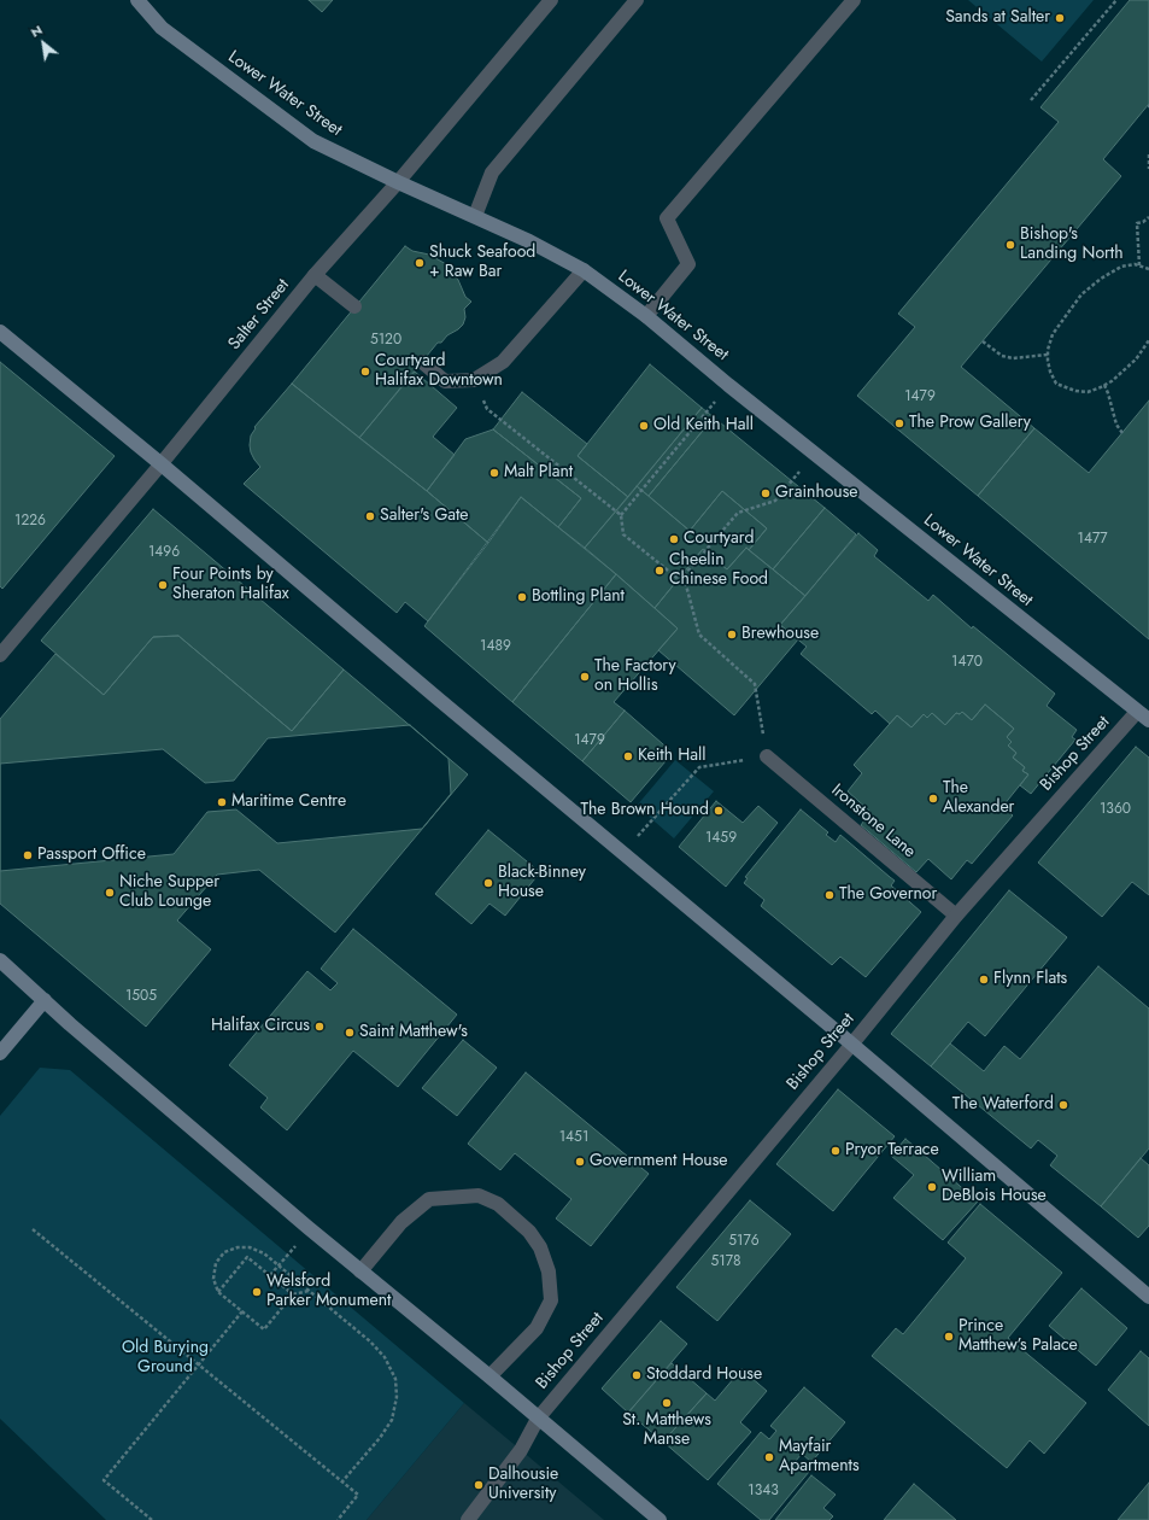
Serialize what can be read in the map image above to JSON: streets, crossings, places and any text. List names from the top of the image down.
{
  "streets": {
    "street": [
      "Lower Water Street",
      "Salter Street",
      "Bishop Street",
      "Ironstone Lane"
    ]
  },
  "crossings": [
    ["Lower Water Street", "Salter Street"],
    ["Lower Water Street", "Bishop Street"],
    ["Bishop Street", "Ironstone Lane"]
  ],
  "parks": ["Old Burying Ground"],
  "places": [
    "Sands at Salter",
    "Bishop's Landing North",
    "Shuck Seafood + Raw Bar",
    "Courtyard Halifax Downtown",
    "The Prow Gallery",
    "Old Keith Hall",
    "Malt Plant",
    "Grainhouse",
    "Salter's Gate",
    "Courtyard",
    "Cheelin Chinese Food",
    "Four Points by Sheraton Halifax",
    "Bottling Plant",
    "Brewhouse",
    "The Factory on Hollis",
    "Keith Hall",
    "The Alexander",
    "Maritime Centre",
    "The Brown Hound",
    "Passport Office",
    "Black-Binney House",
    "Niche Supper Club Lounge",
    "The Governor",
    "Flynn Flats",
    "Halifax Circus",
    "Saint Matthew's",
    "The Waterford",
    "Pryor Terrace",
    "Government House",
    "William DeBlois House",
    "Welsford Parker Monument",
    "Prince Matthew’s Palace",
    "Stoddard House",
    "St. Matthews Manse",
    "Mayfair Apartments",
    "Dalhousie University"
  ],
  "house_numbers": [
    "5120",
    "1479",
    "1226",
    "1477",
    "1496",
    "1489",
    "1470",
    "1479",
    "1360",
    "1459",
    "1505",
    "1451",
    "5176",
    "5178",
    "1343"
  ],
  "north": "top left"
}
